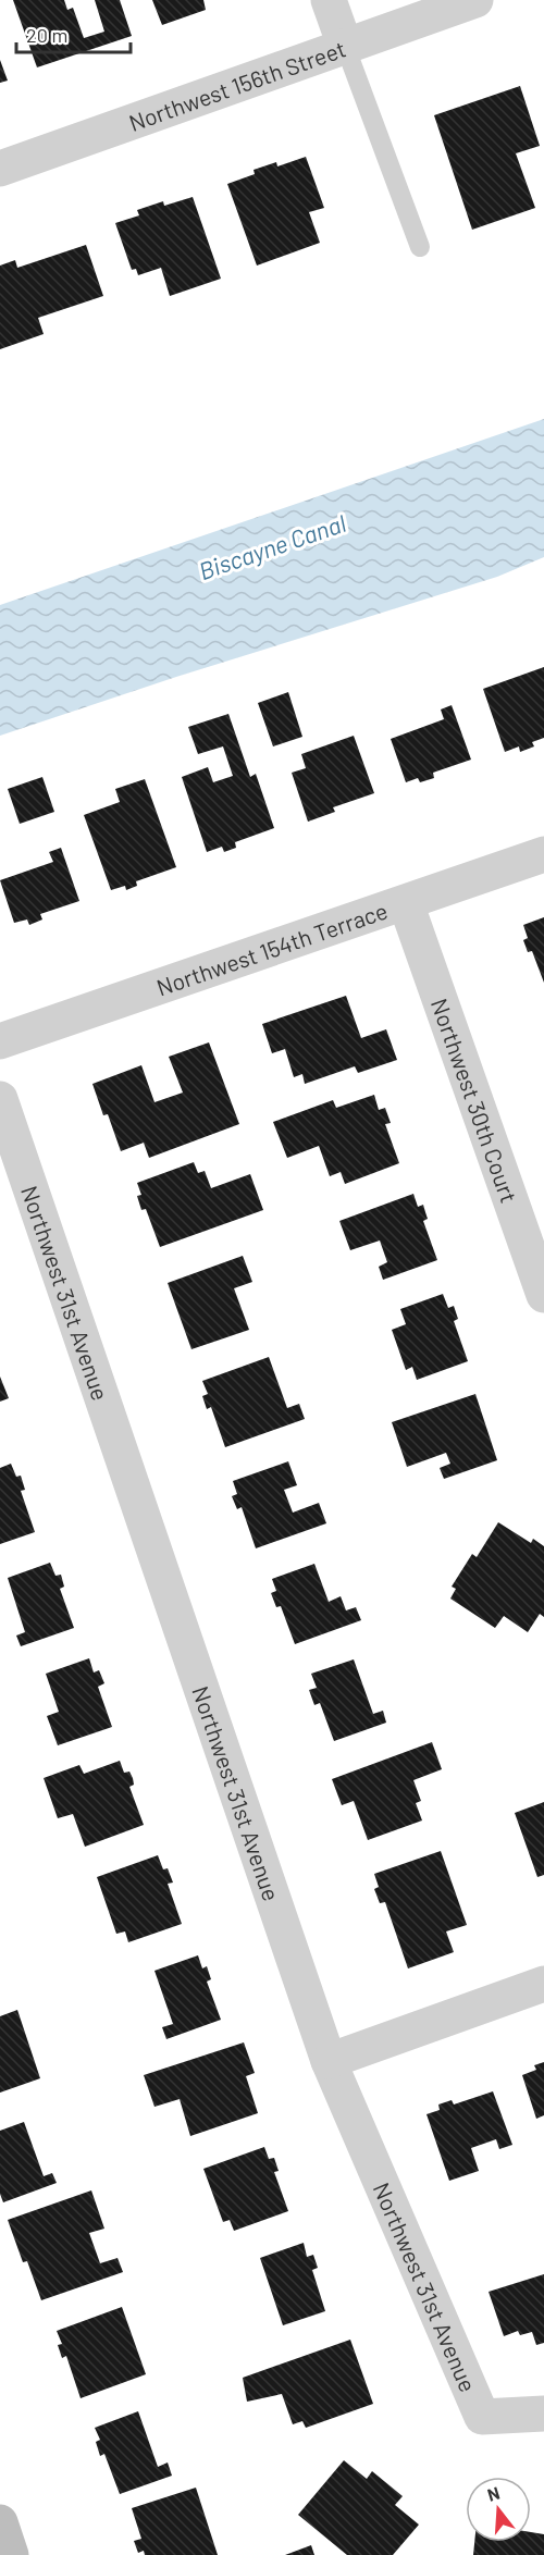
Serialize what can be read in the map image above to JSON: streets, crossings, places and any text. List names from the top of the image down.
{
  "streets": {
    "street": [
      "Northwest 156th Street",
      "Northwest 154th Terrace",
      "Northwest 30th Court",
      "Northwest 31st Avenue"
    ]
  },
  "crossings": [
    ["Northwest 154th Terrace", "Northwest 30th Court"]
  ],
  "water": ["Biscayne Canal"],
  "scale_bar": "20 m",
  "north": "top"
}
